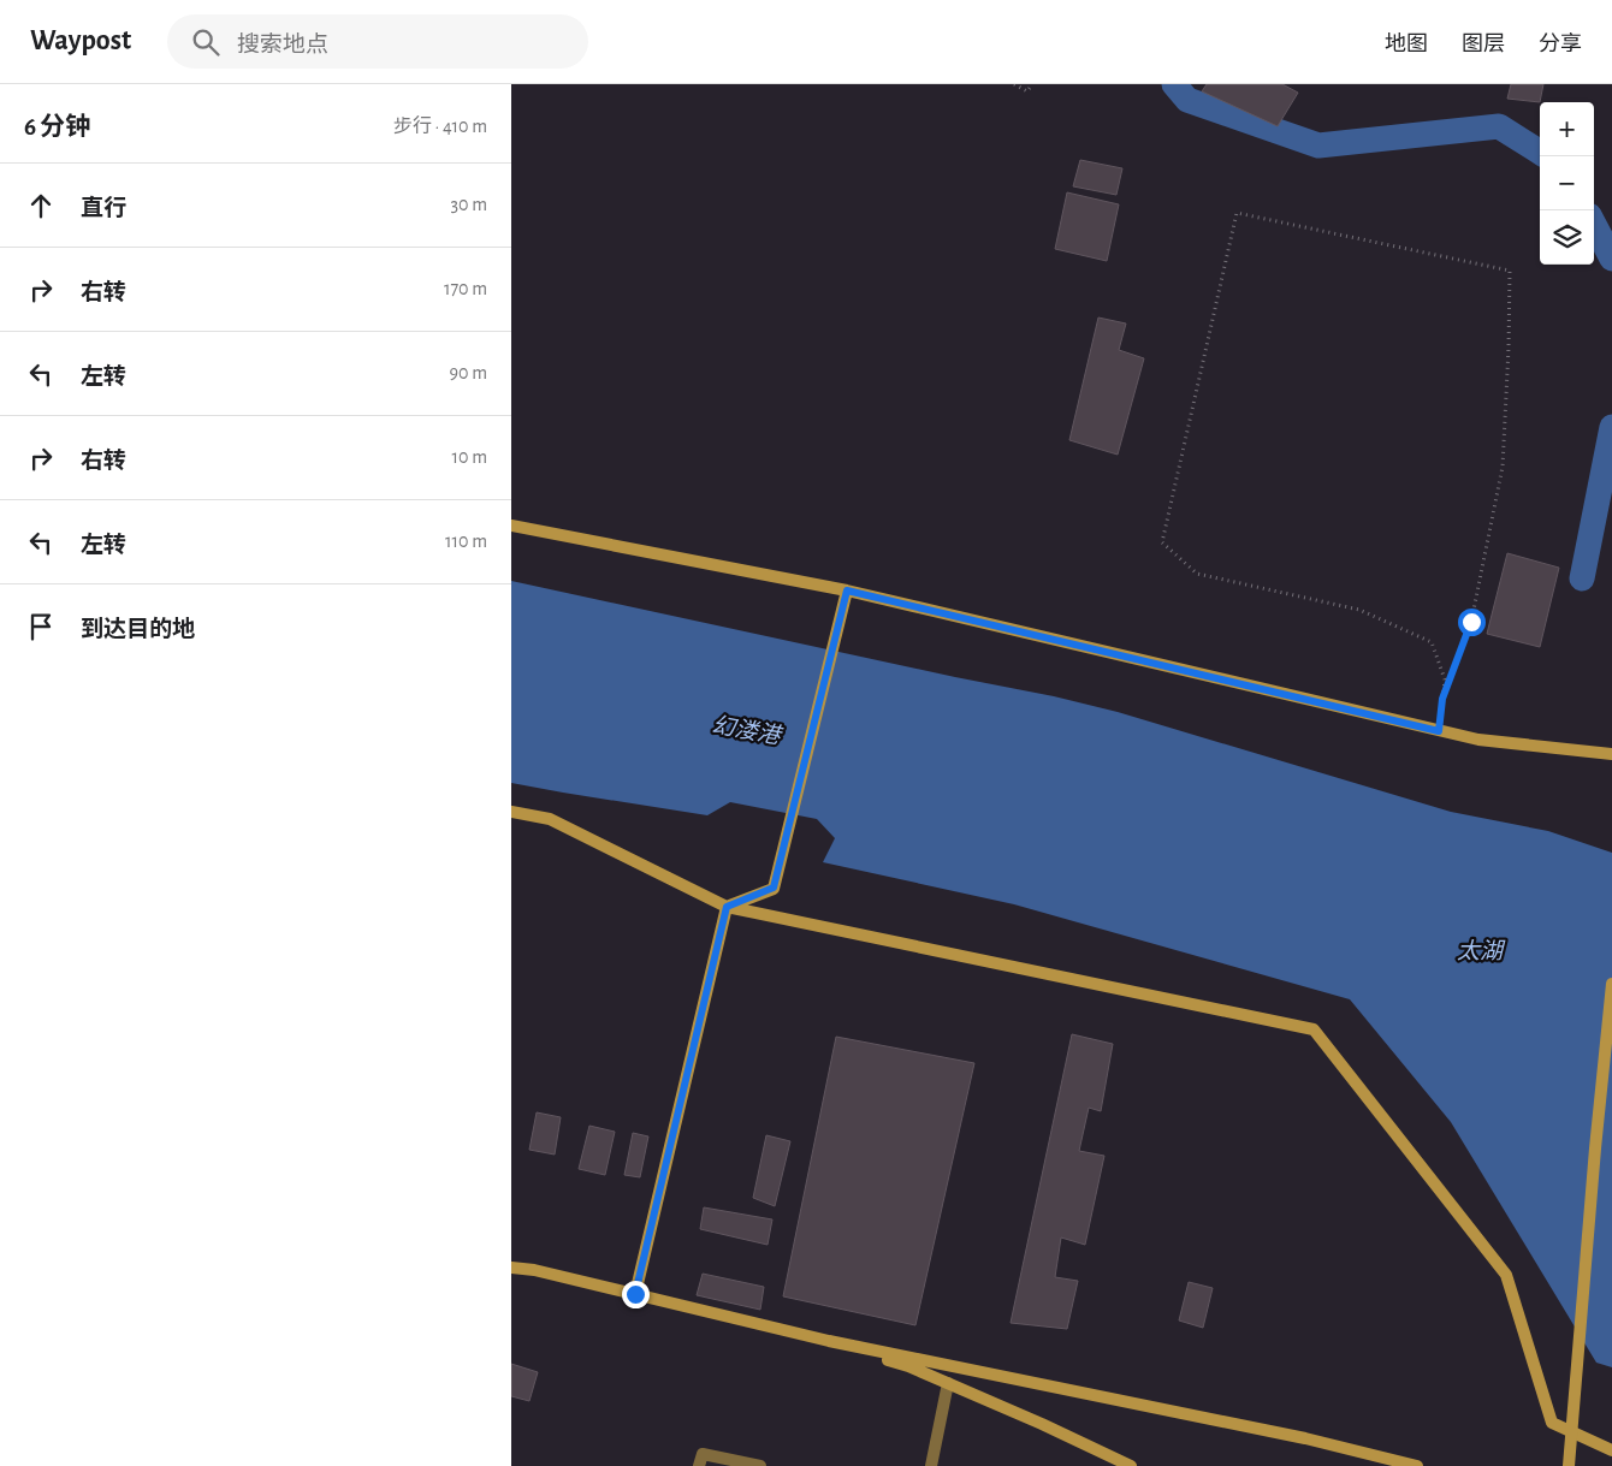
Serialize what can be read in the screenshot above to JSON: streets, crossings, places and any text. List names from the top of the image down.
{
  "water": ["幻溇港", "太湖"],
  "page": {
    "header": "Waypost",
    "search": "搜索地点",
    "nav": ["地图", "图层", "分享"],
    "heading": ["6 分钟", "步行 · 410 m"],
    "map_buttons": ["+", "−"],
    "list": [
      ["直行", "30 m"],
      ["右转", "170 m"],
      ["左转", "90 m"],
      ["右转", "10 m"],
      ["左转", "110 m"],
      "到达目的地"
    ]
  }
}
